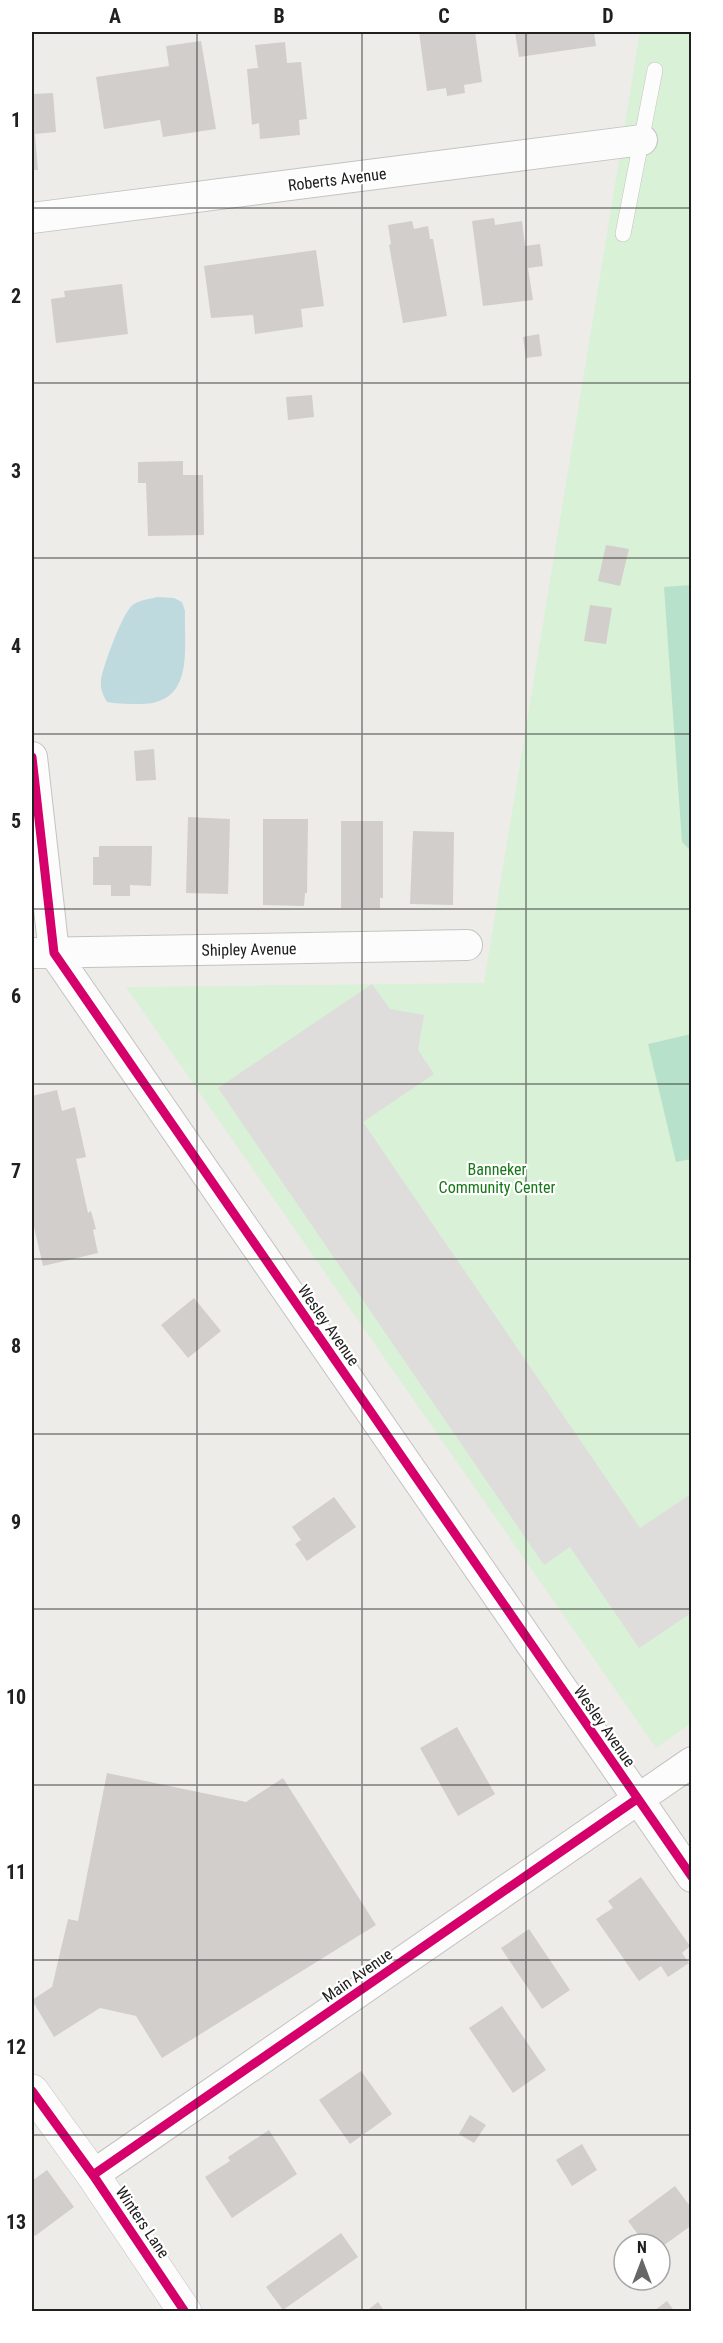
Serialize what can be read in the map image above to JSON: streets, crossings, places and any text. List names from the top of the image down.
{
  "streets": {
    "street": [
      "Roberts Avenue",
      "Shipley Avenue",
      "Wesley Avenue",
      "Main Avenue",
      "Winters Lane"
    ]
  },
  "crossings": [
    ["Shipley Avenue", "Wesley Avenue"],
    ["Wesley Avenue", "Main Avenue"],
    ["Main Avenue", "Winters Lane"]
  ],
  "parks": ["Banneker Community Center"],
  "north": "top",
  "grid": {
    "columns": [
      "A",
      "B",
      "C",
      "D"
    ],
    "rows": [
      "1",
      "2",
      "3",
      "4",
      "5",
      "6",
      "7",
      "8",
      "9",
      "10",
      "11",
      "12",
      "13"
    ]
  }
}
